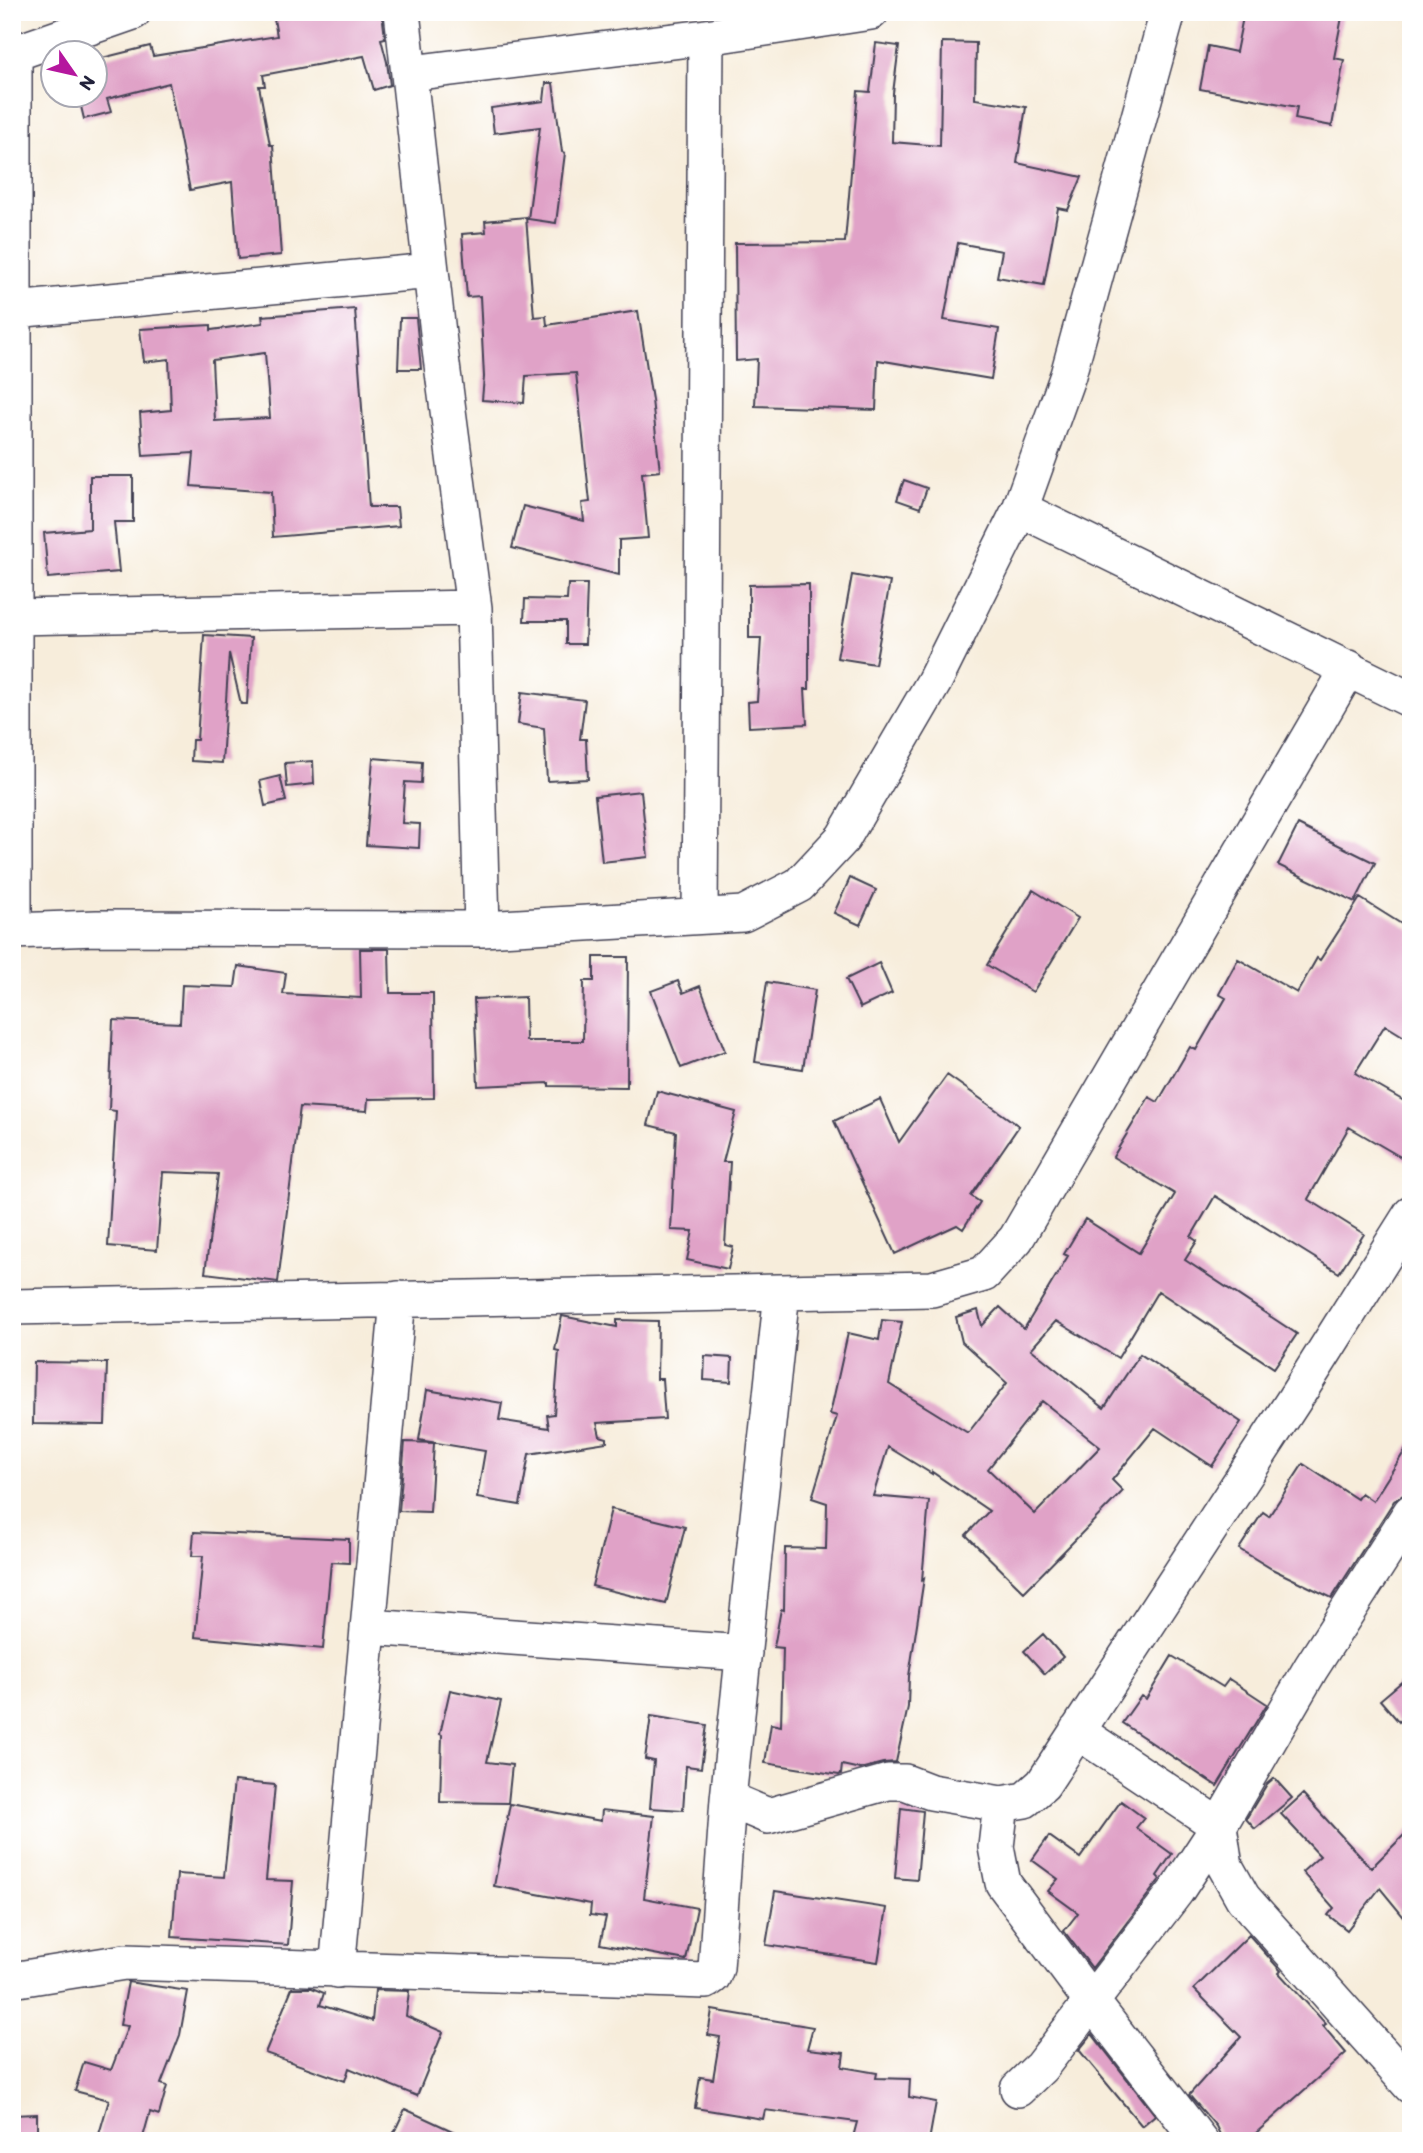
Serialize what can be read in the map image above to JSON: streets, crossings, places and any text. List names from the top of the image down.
{
  "north": "bottom right"
}
